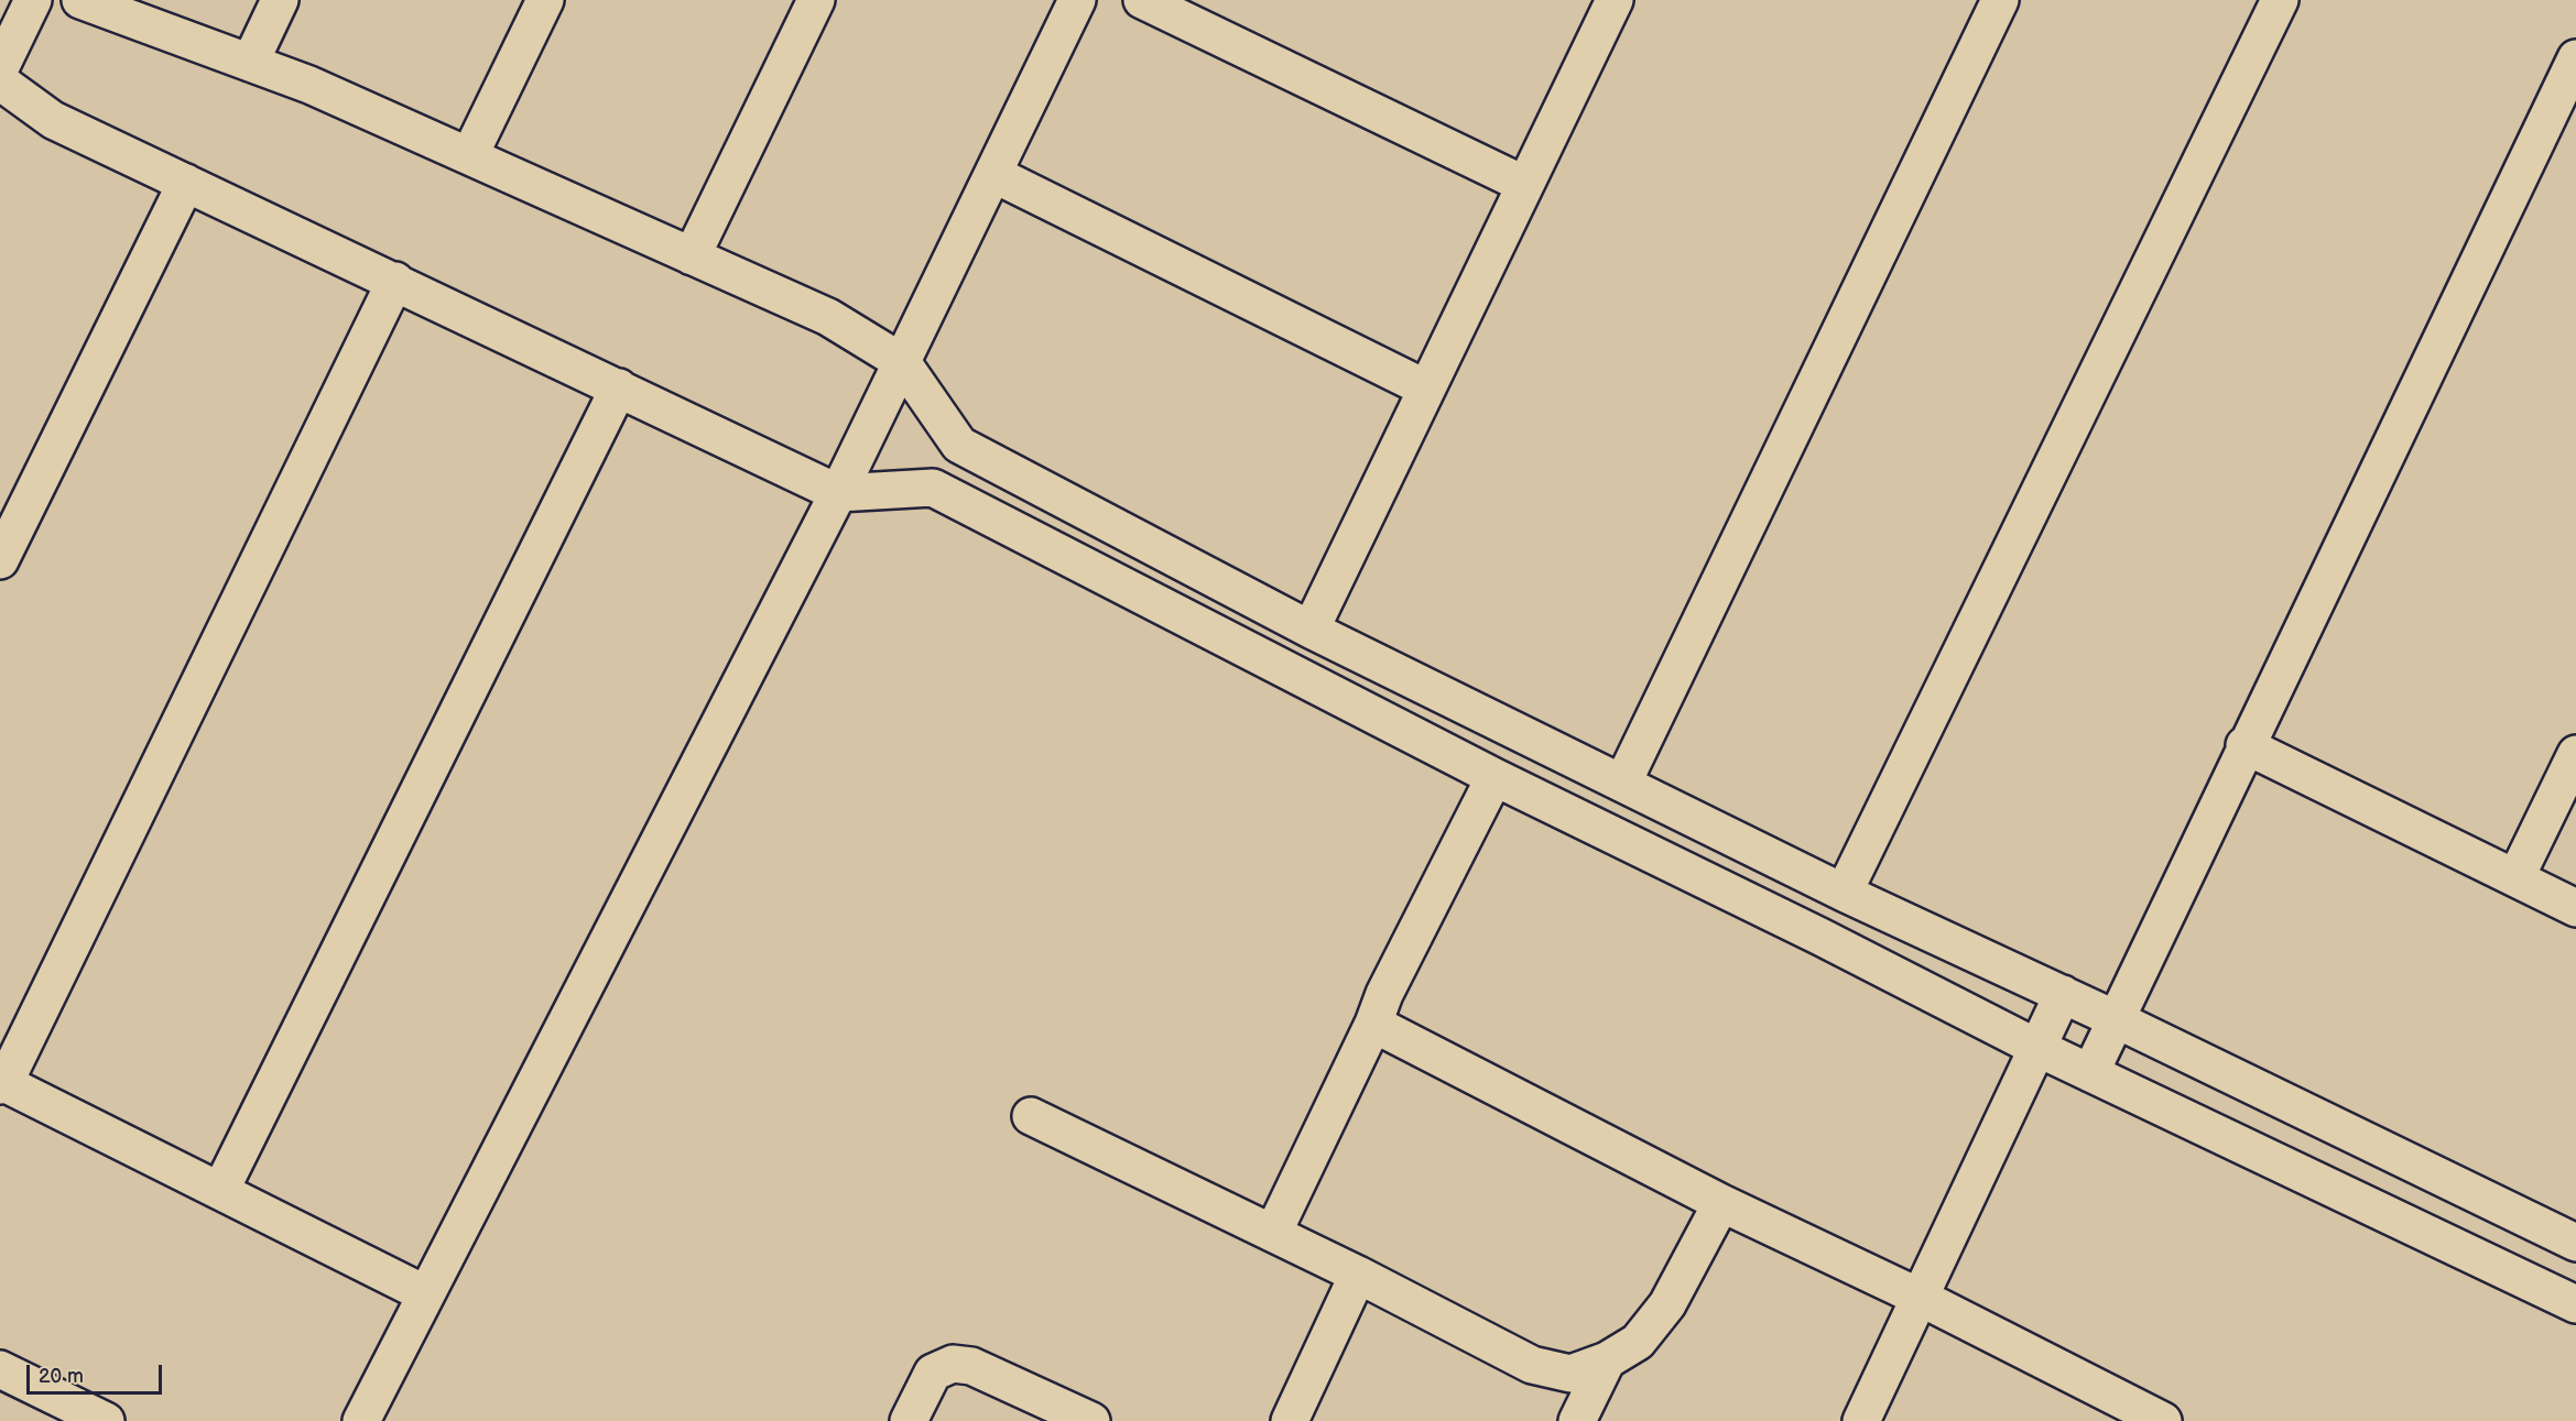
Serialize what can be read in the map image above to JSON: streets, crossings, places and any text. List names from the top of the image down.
{
  "scale_bar": "20 m"
}
